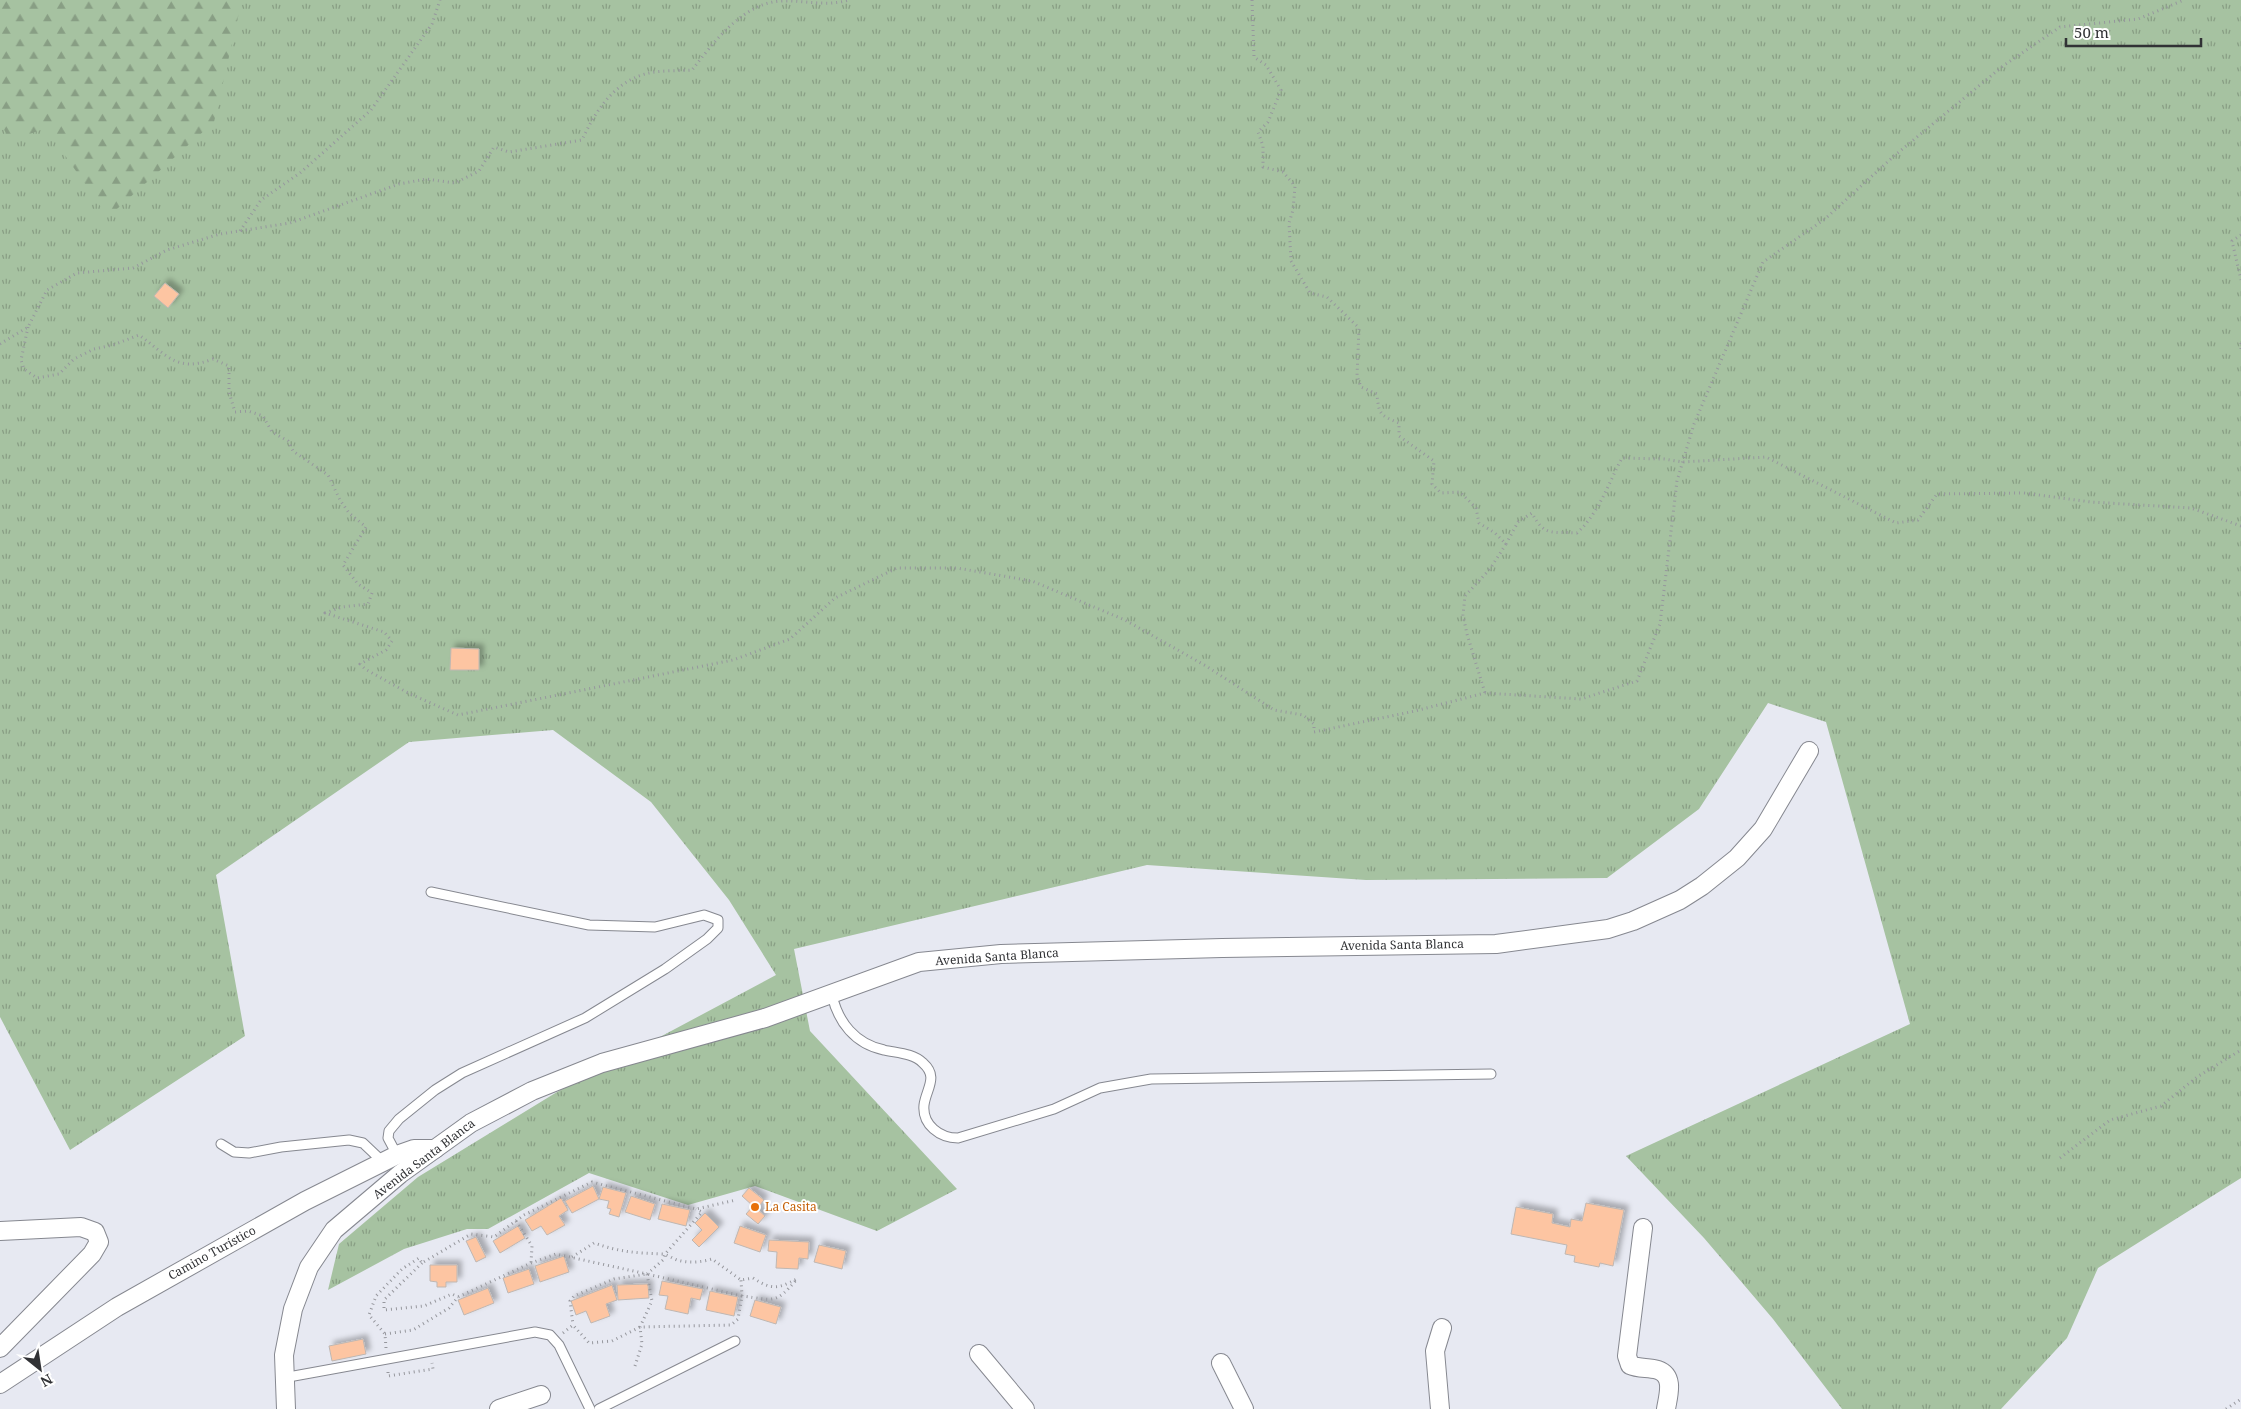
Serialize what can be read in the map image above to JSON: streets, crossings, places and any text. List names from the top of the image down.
{
  "streets": {
    "street": ["Avenida Santa Blanca", "Camino Turístico"]
  },
  "crossings": [
    ["Avenida Santa Blanca", "Camino Turístico"]
  ],
  "places": ["La Casita"],
  "scale_bar": "50 m",
  "north": "bottom right"
}
